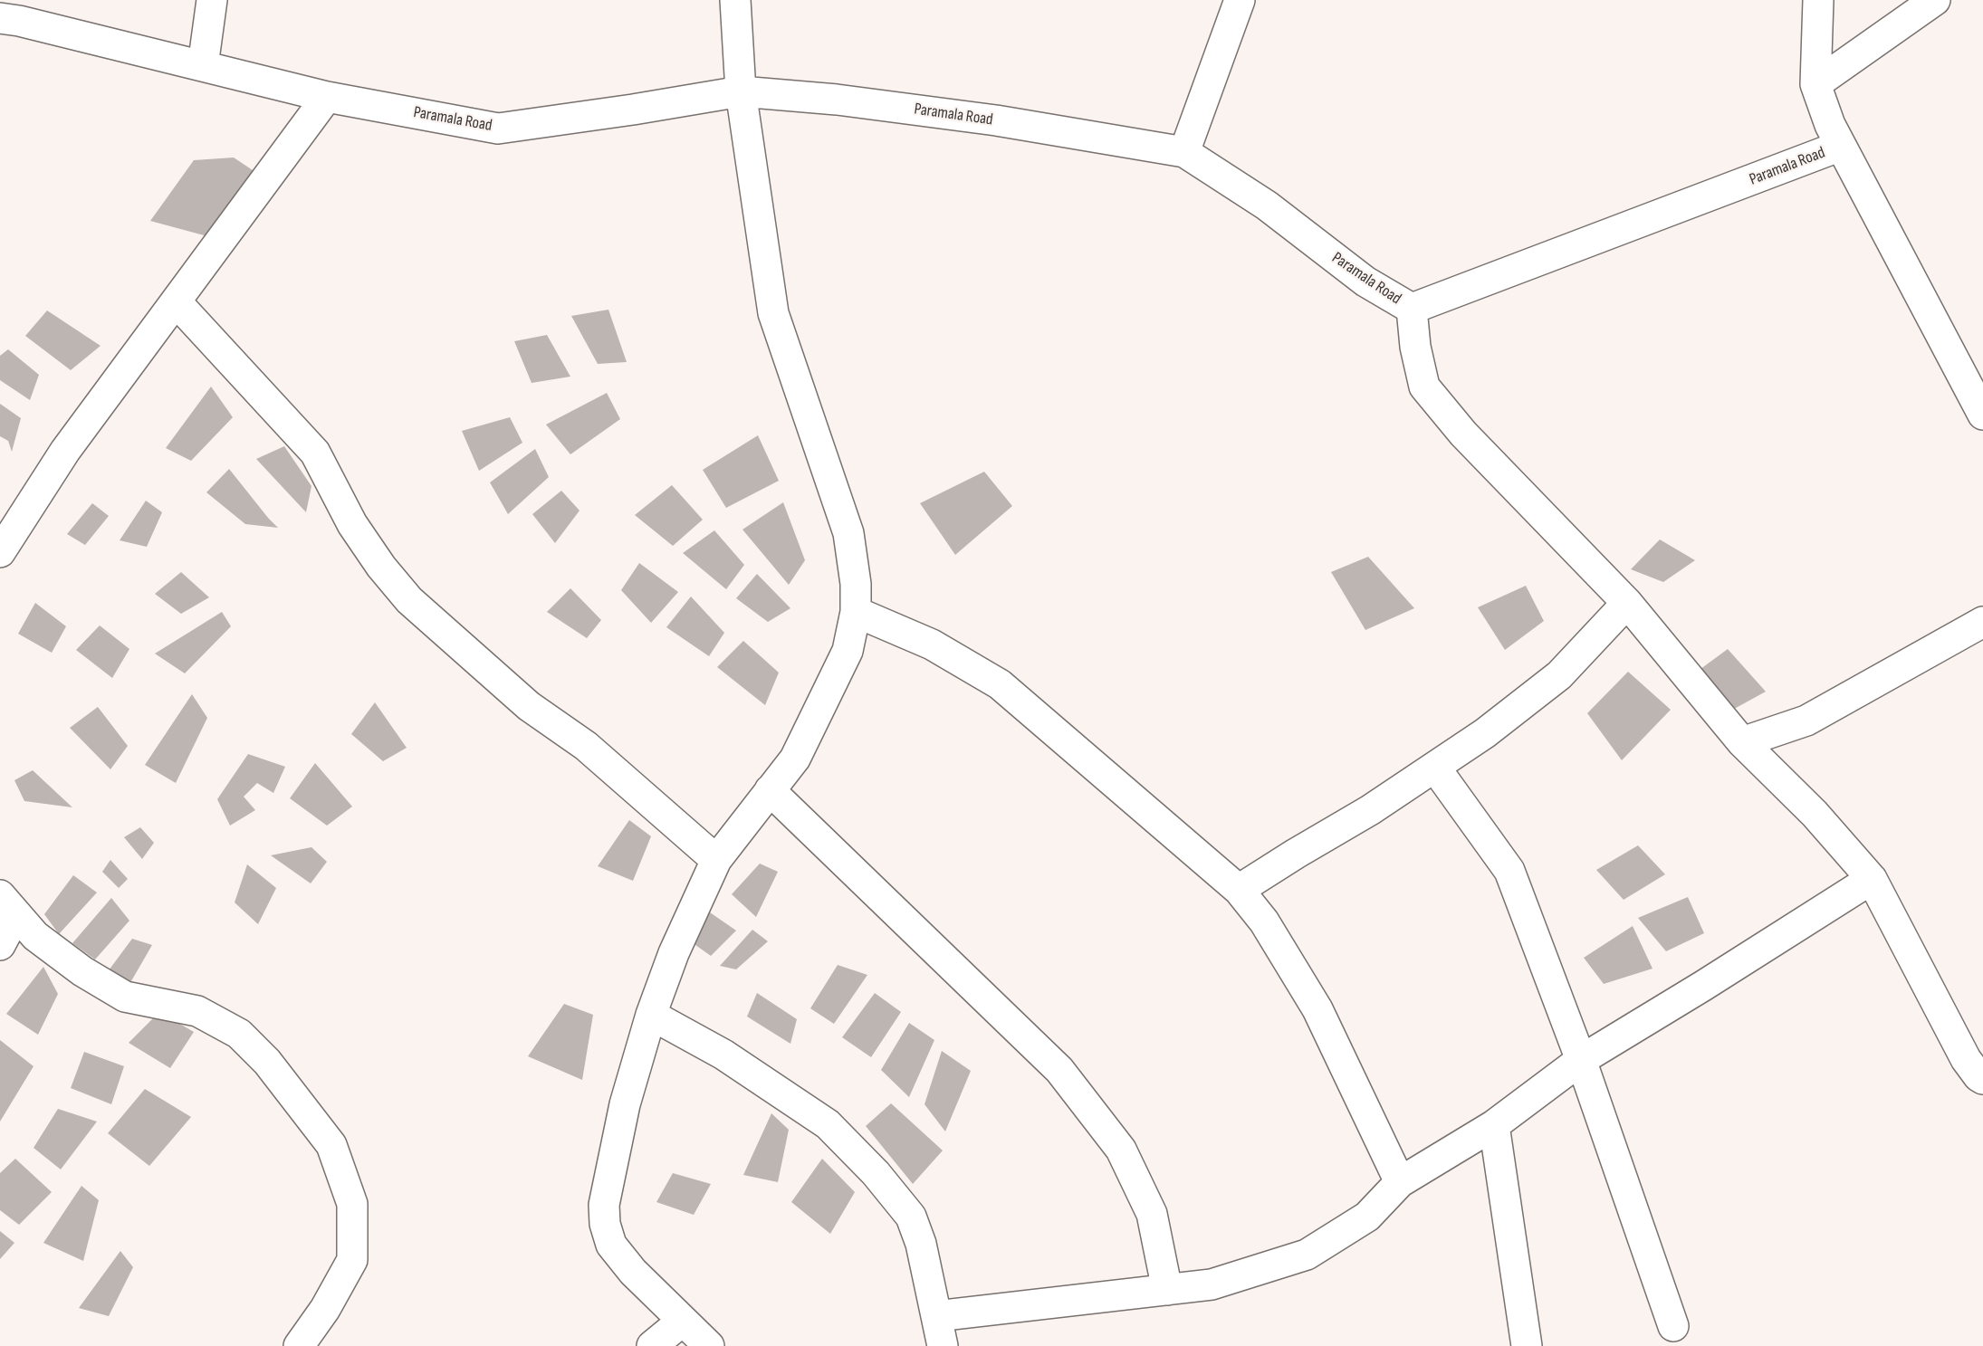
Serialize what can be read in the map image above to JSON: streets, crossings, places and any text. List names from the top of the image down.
{
  "streets": {
    "street": ["Paramala Road"]
  }
}
